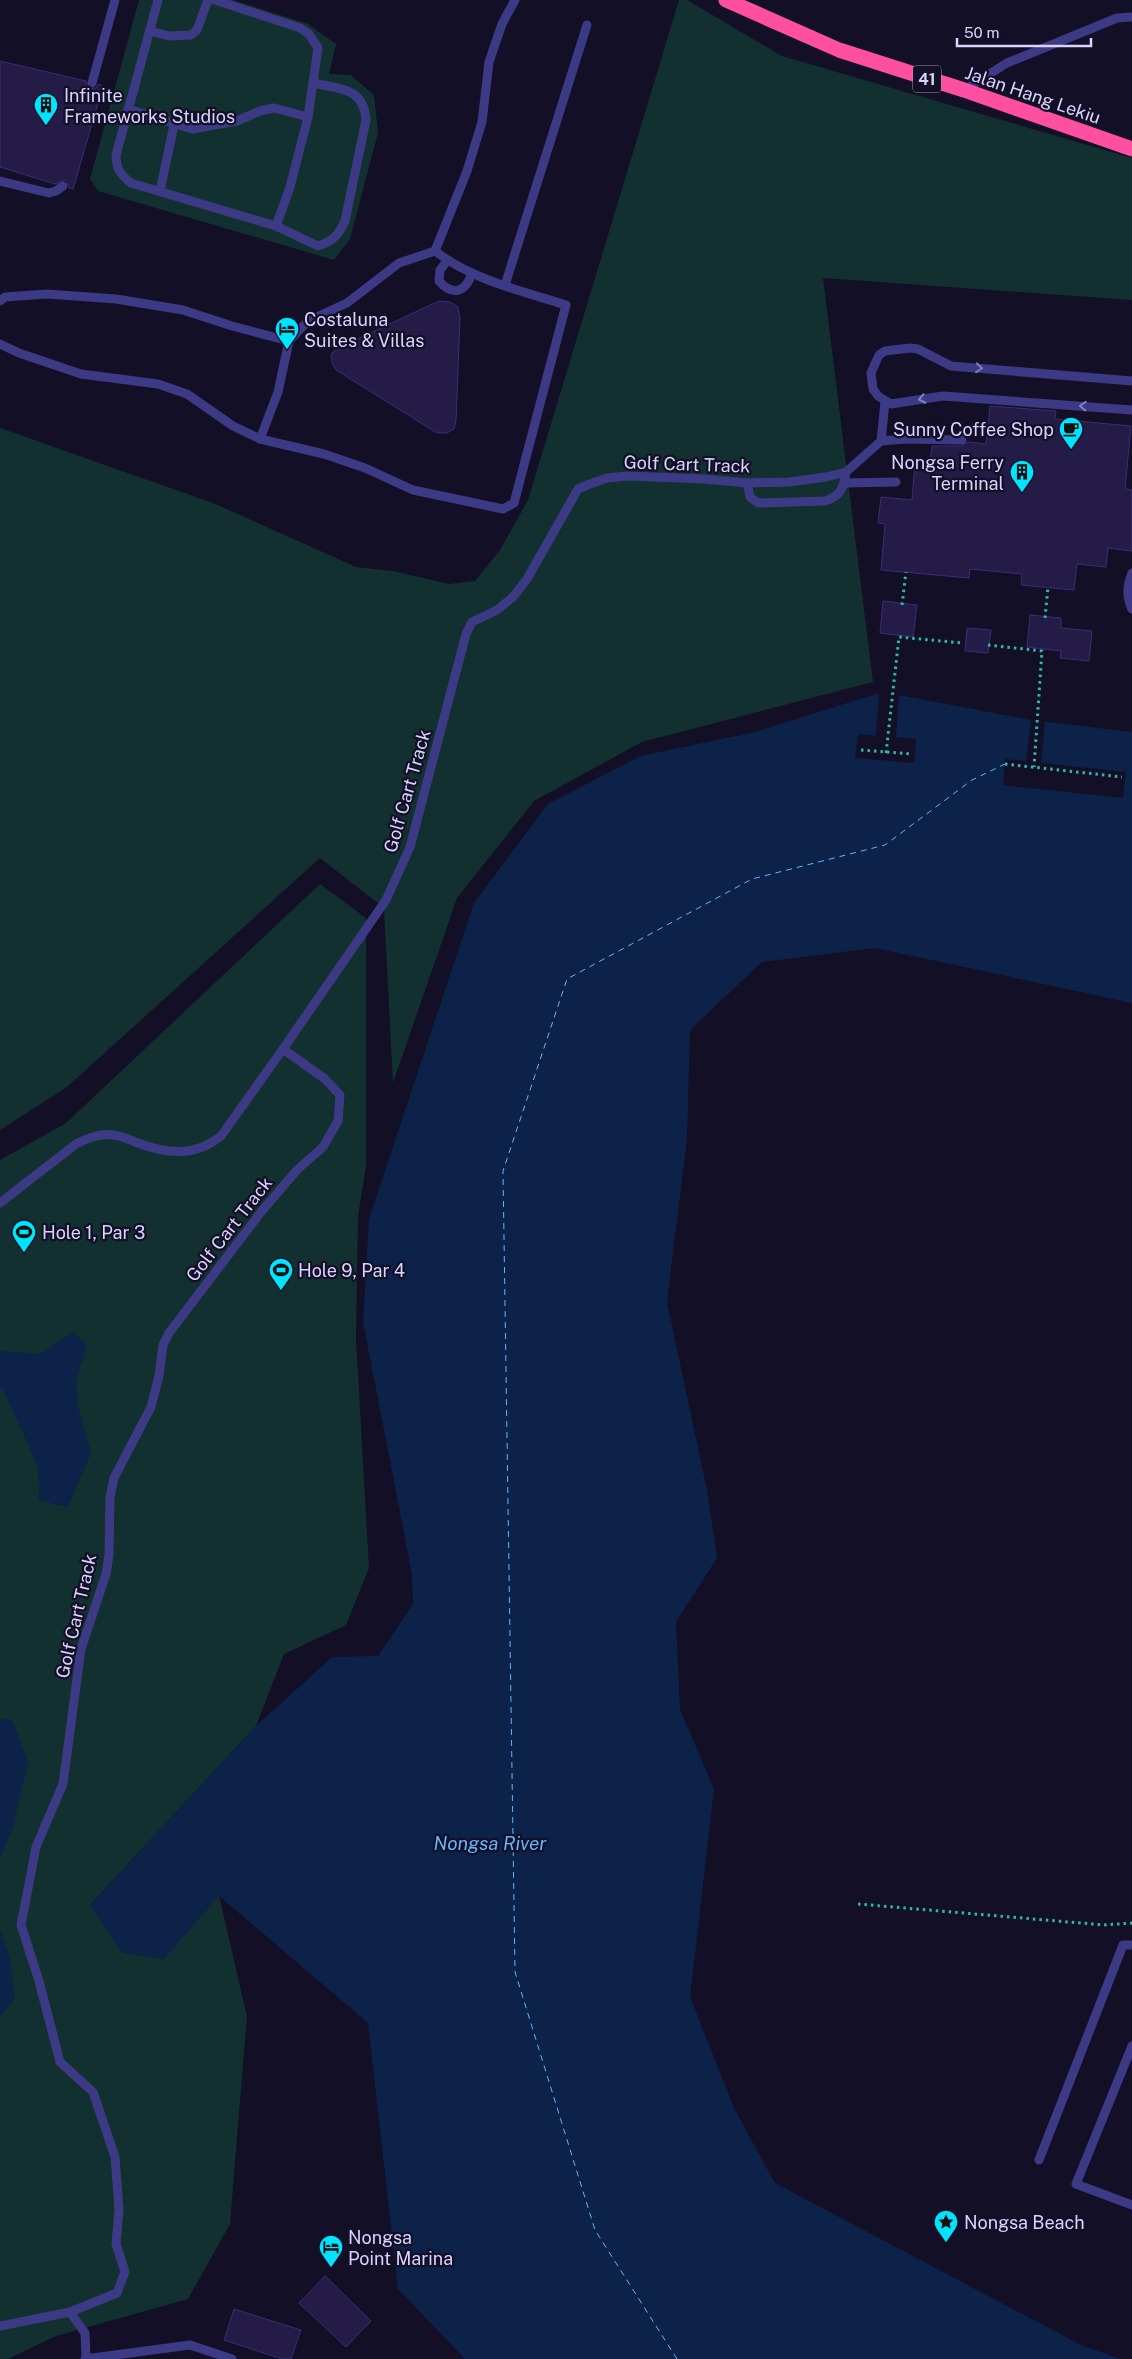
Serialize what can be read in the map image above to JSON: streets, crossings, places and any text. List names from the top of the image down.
{
  "streets": {
    "highway": ["41", "Jalan Hang Lekiu"],
    "lane": ["Golf Cart Track"]
  },
  "water": ["Nongsa River"],
  "places": {
    "building": ["Infinite Frameworks Studios", "Nongsa Ferry Terminal"],
    "hotel": ["Costaluna Suites & Villas", "Nongsa Point Marina"],
    "cafe": ["Sunny Coffee Shop"],
    "sports": ["Hole 1, Par 3", "Hole 9, Par 4"],
    "place": ["Nongsa Beach"]
  },
  "scale_bar": "50 m"
}
